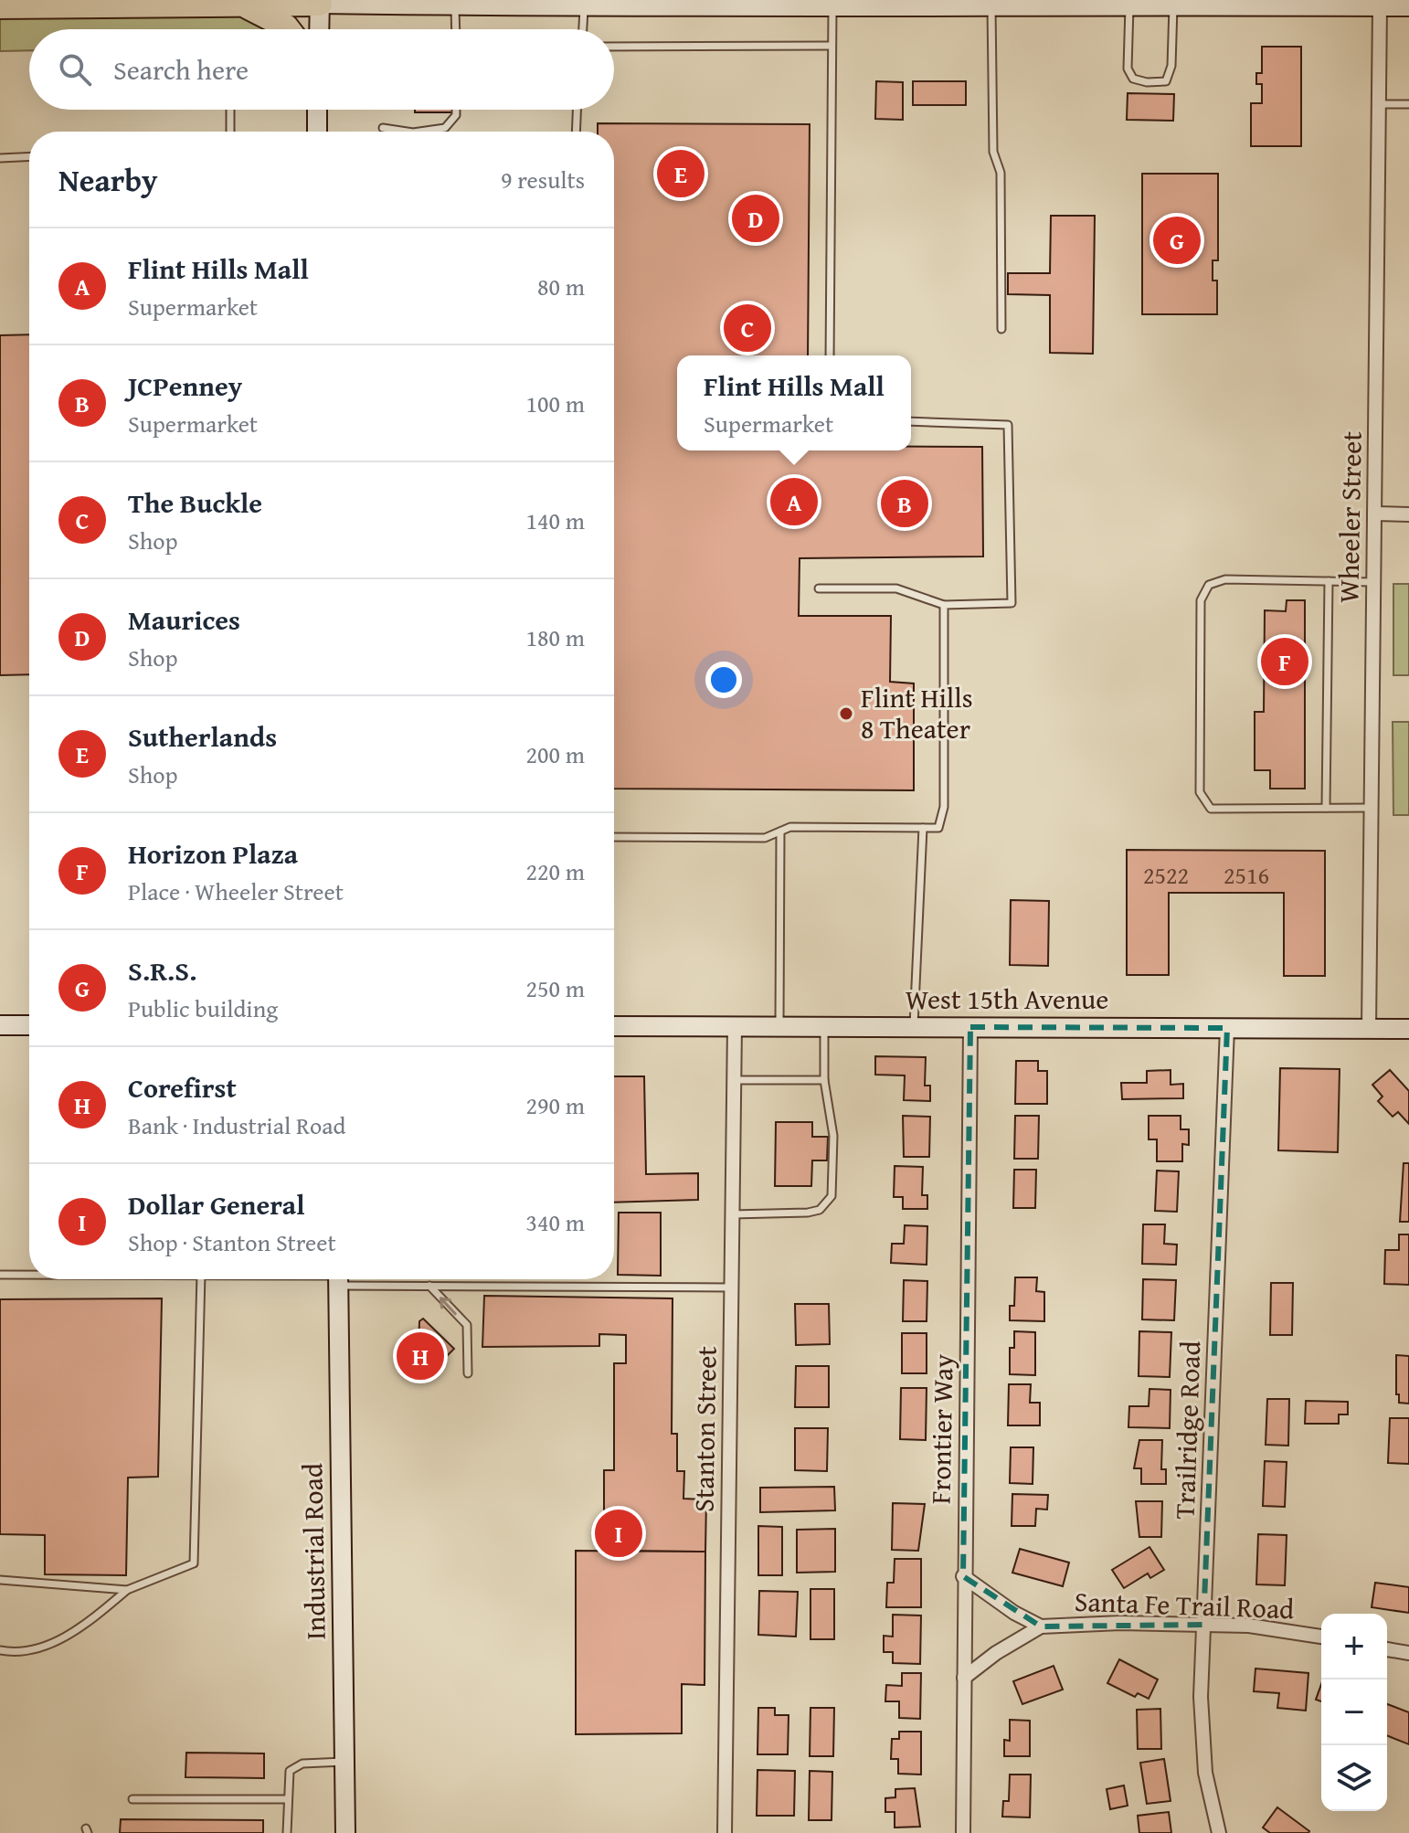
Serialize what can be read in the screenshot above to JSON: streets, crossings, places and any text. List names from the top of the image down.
{
  "streets": {
    "street": [
      "Wheeler Street",
      "West 15th Avenue",
      "Stanton Street",
      "Frontier Way",
      "Trailridge Road",
      "Industrial Road",
      "Santa Fe Trail Road"
    ]
  },
  "crossings": [
    ["Wheeler Street", "West 15th Avenue"],
    ["West 15th Avenue", "Stanton Street"],
    ["West 15th Avenue", "Frontier Way"],
    ["West 15th Avenue", "Trailridge Road"],
    ["Frontier Way", "Santa Fe Trail Road"],
    ["Trailridge Road", "Santa Fe Trail Road"]
  ],
  "places": ["Flint Hills 8 Theater"],
  "house_numbers": ["2522", "2516"],
  "page": {
    "search": "Search here",
    "heading": ["Nearby", "9 results"],
    "pins": [
      "E",
      "D",
      "G",
      "C",
      "A",
      "B",
      "F",
      "H",
      "I"
    ],
    "list": [
      {
        "mark": "A",
        "name": "Flint Hills Mall",
        "note": "Supermarket",
        "value": "80 m"
      },
      {
        "mark": "B",
        "name": "JCPenney",
        "note": "Supermarket",
        "value": "100 m"
      },
      {
        "mark": "C",
        "name": "The Buckle",
        "note": "Shop",
        "value": "140 m"
      },
      {
        "mark": "D",
        "name": "Maurices",
        "note": "Shop",
        "value": "180 m"
      },
      {
        "mark": "E",
        "name": "Sutherlands",
        "note": "Shop",
        "value": "200 m"
      },
      {
        "mark": "F",
        "name": "Horizon Plaza",
        "note": "Place · Wheeler Street",
        "value": "220 m"
      },
      {
        "mark": "G",
        "name": "S.R.S.",
        "note": "Public building",
        "value": "250 m"
      },
      {
        "mark": "H",
        "name": "Corefirst",
        "note": "Bank · Industrial Road",
        "value": "290 m"
      },
      {
        "mark": "I",
        "name": "Dollar General",
        "note": "Shop · Stanton Street",
        "value": "340 m"
      }
    ],
    "popup": ["Flint Hills Mall", "Supermarket"],
    "map_buttons": ["+", "−"]
  }
}
